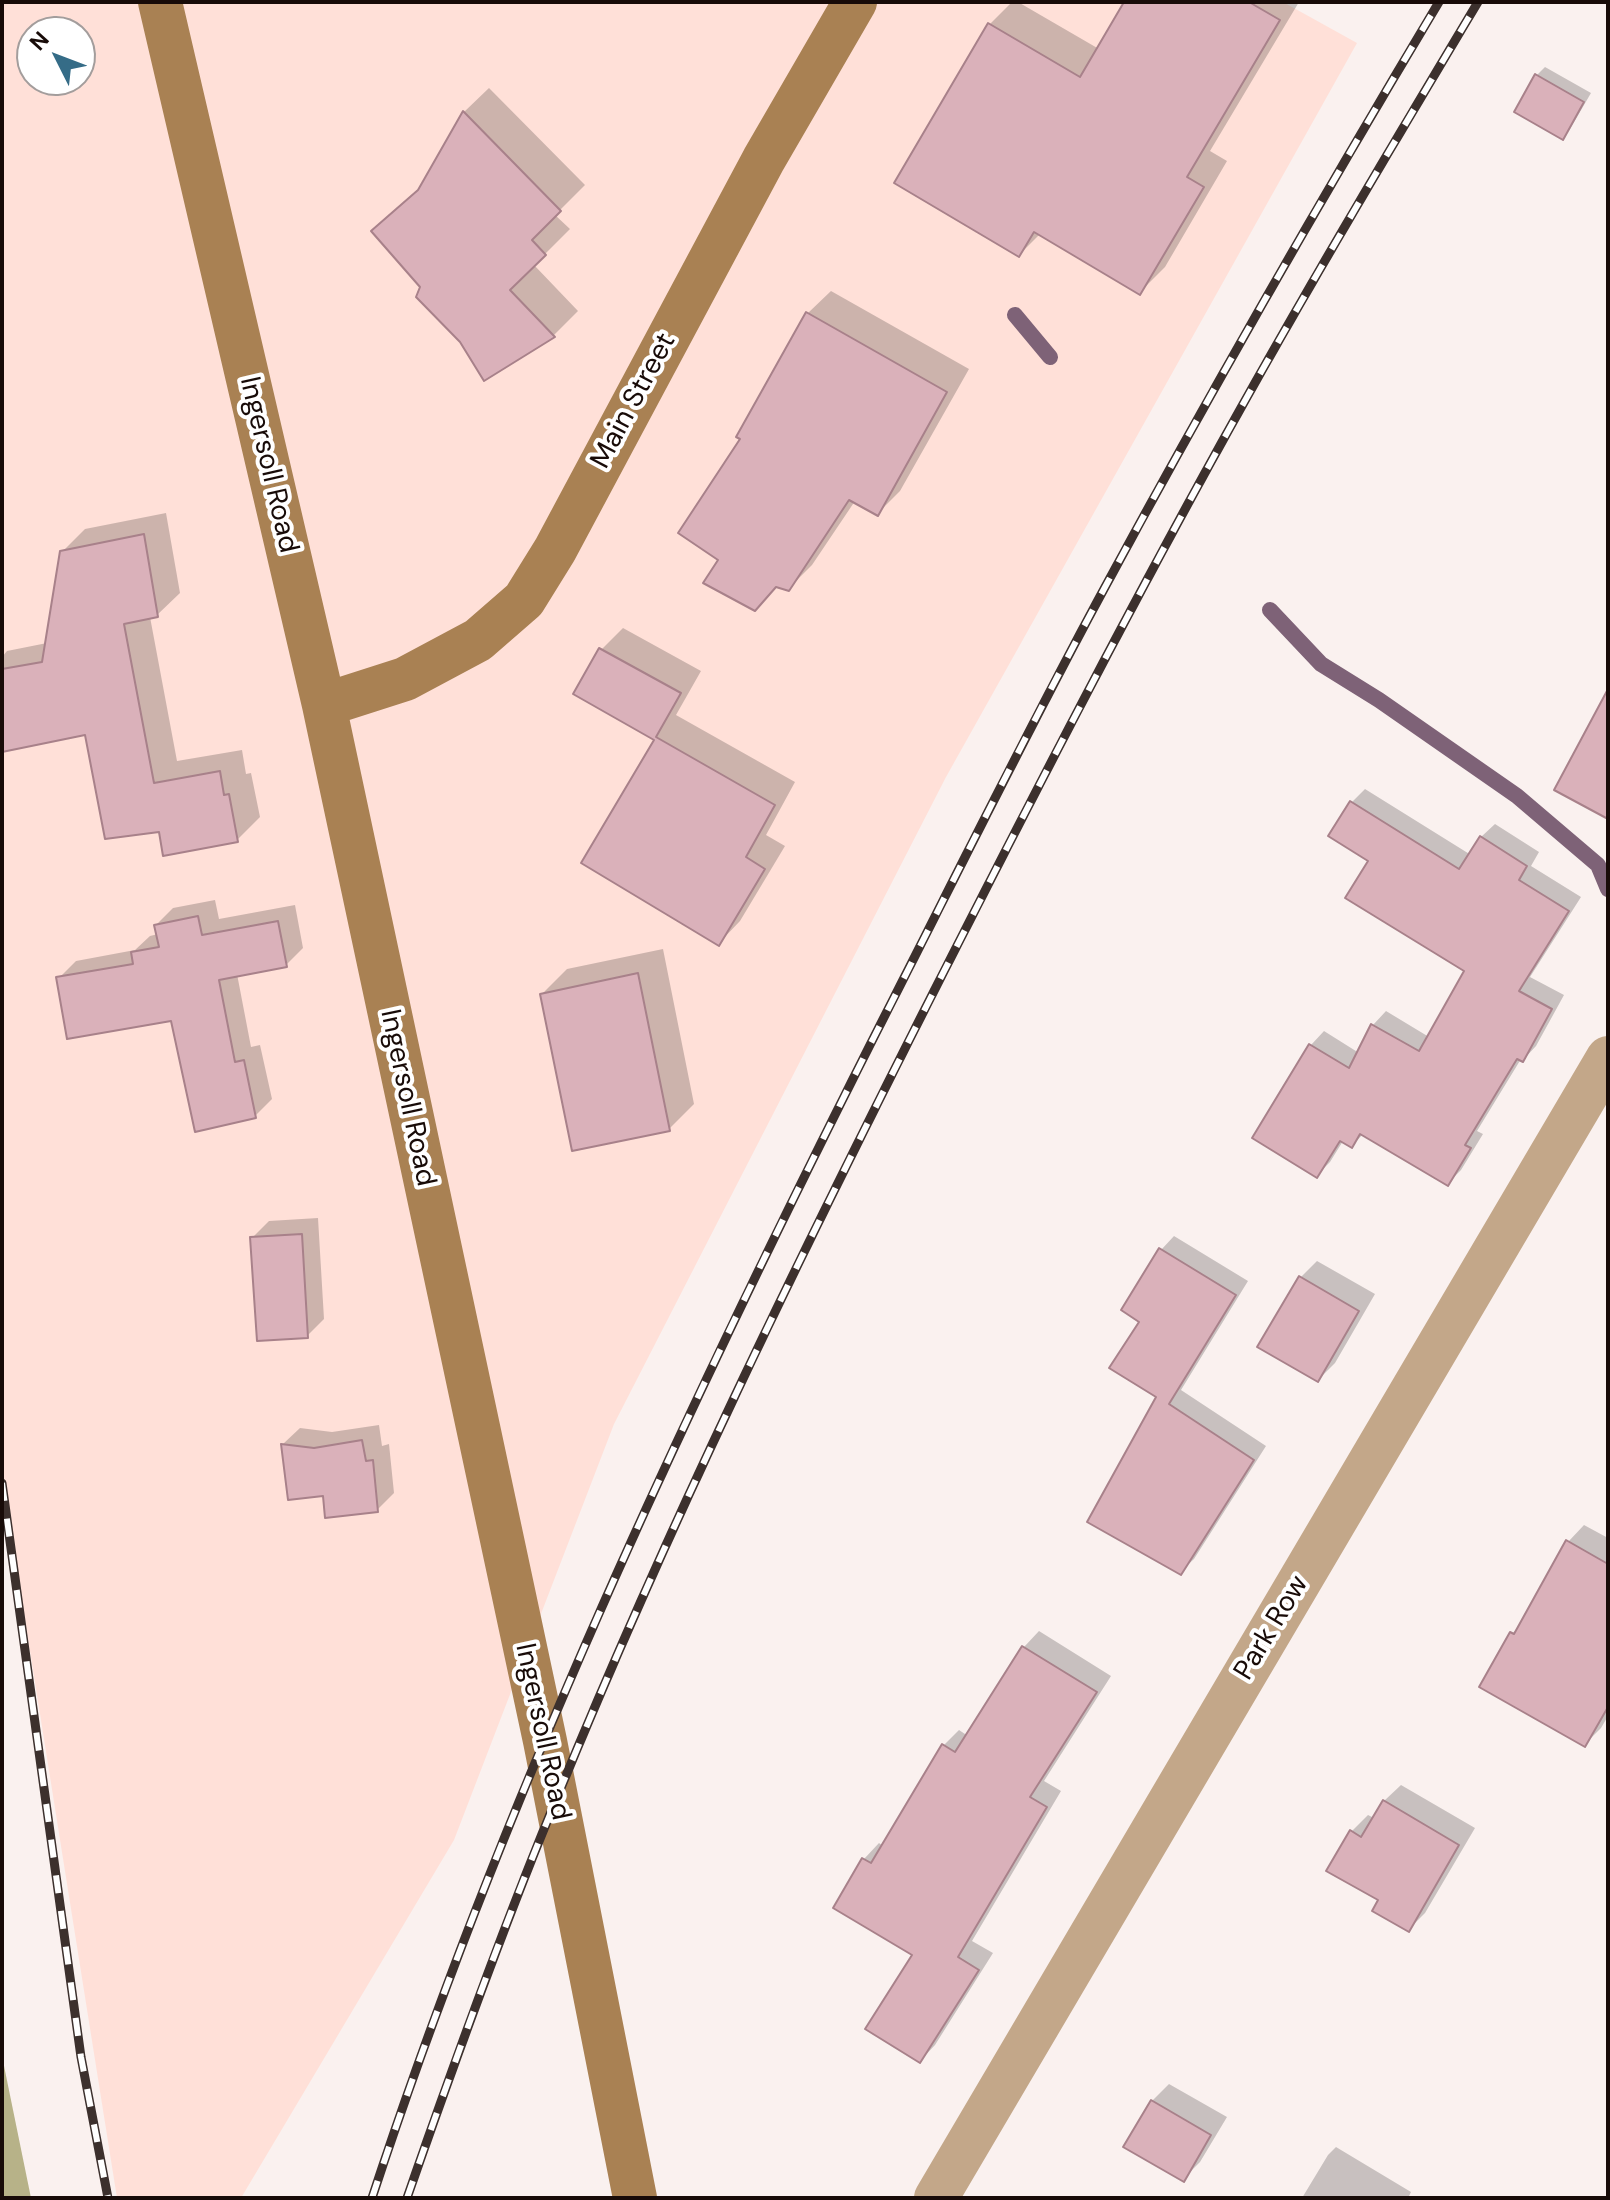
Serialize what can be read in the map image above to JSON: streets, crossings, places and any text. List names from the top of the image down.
{
  "streets": {
    "main road": ["Main Street", "Ingersoll Road"],
    "street": ["Park Row"]
  },
  "crossings": [
    ["Main Street", "Ingersoll Road"]
  ],
  "north": "top left"
}
